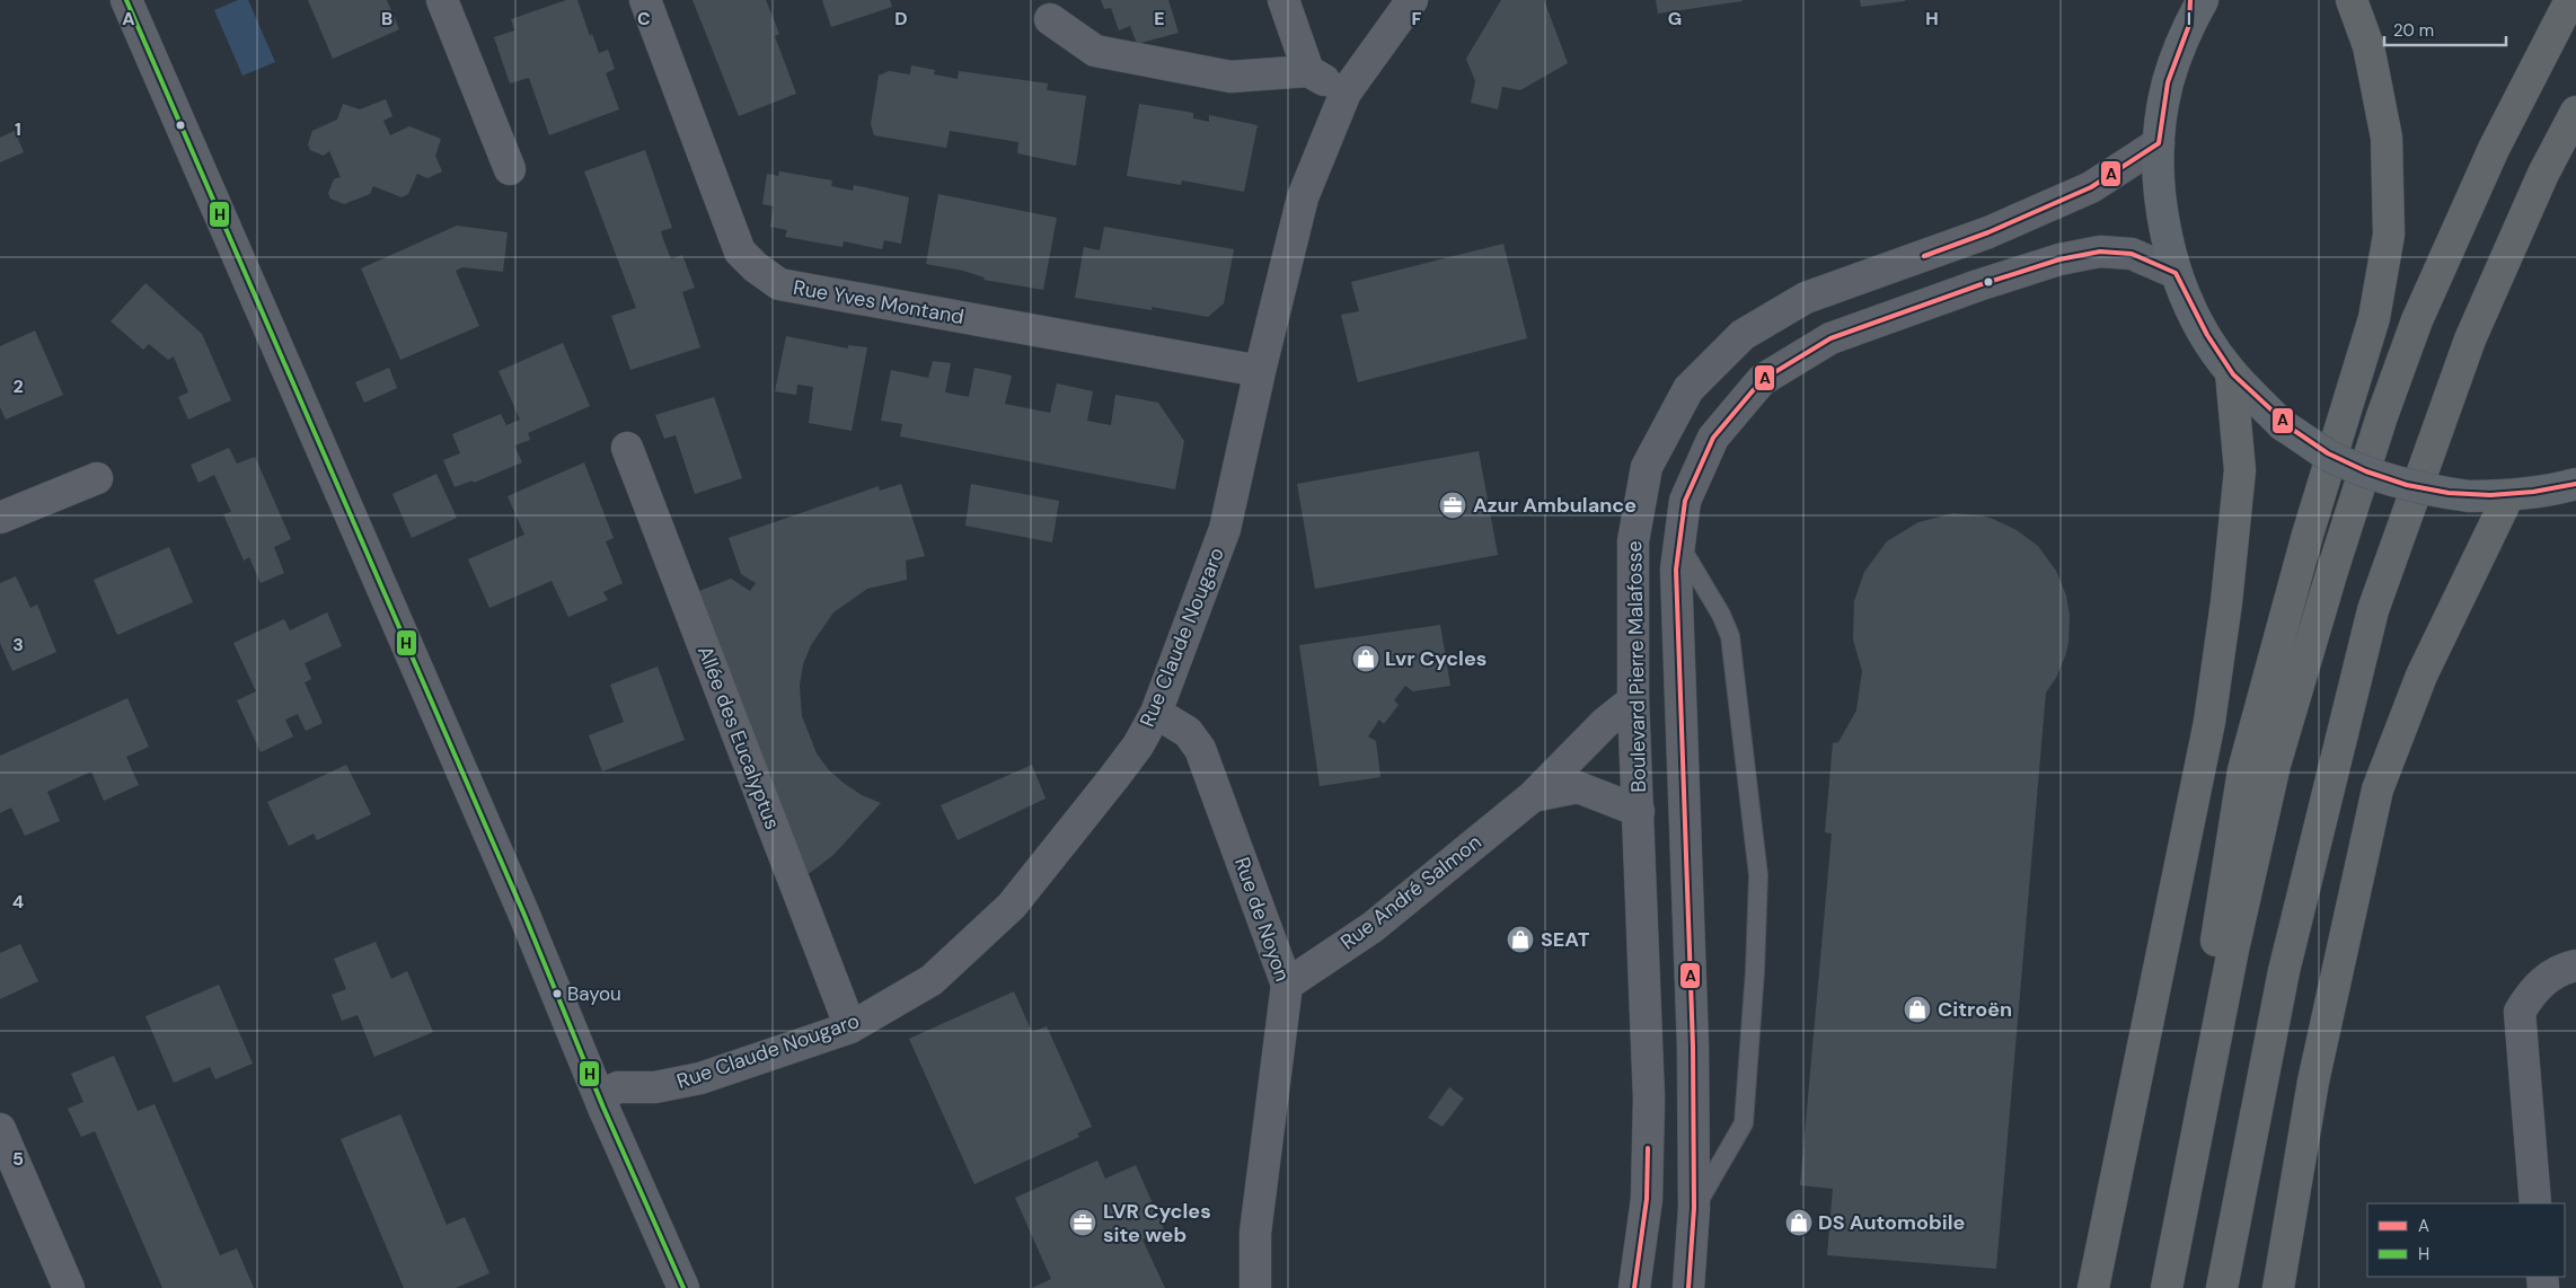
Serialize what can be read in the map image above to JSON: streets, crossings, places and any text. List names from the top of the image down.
{
  "streets": {
    "street": [
      "Rue Yves Montand",
      "Rue Claude Nougaro",
      "Boulevard Pierre Malafosse",
      "Allée des Eucalyptus",
      "Rue André Salmon",
      "Rue de Noyon"
    ]
  },
  "crossings": [
    ["Rue Yves Montand", "Rue Claude Nougaro"],
    ["Rue Claude Nougaro", "Allée des Eucalyptus"],
    ["Rue Claude Nougaro", "Rue de Noyon"],
    ["Boulevard Pierre Malafosse", "Rue André Salmon"],
    ["Rue André Salmon", "Rue de Noyon"]
  ],
  "places": {
    "office": ["Azur Ambulance", "LVR Cycles site web"],
    "shop": [
      "Lvr Cycles",
      "SEAT",
      "Citroën",
      "DS Automobile"
    ],
    "other": ["Bayou"]
  },
  "lines": ["transit line A", "transit line H"],
  "legend": ["A", "H"],
  "scale_bar": "20 m",
  "grid": {
    "columns": [
      "A",
      "B",
      "C",
      "D",
      "E",
      "F",
      "G",
      "H",
      "I"
    ],
    "rows": [
      "1",
      "2",
      "3",
      "4",
      "5"
    ]
  }
}
